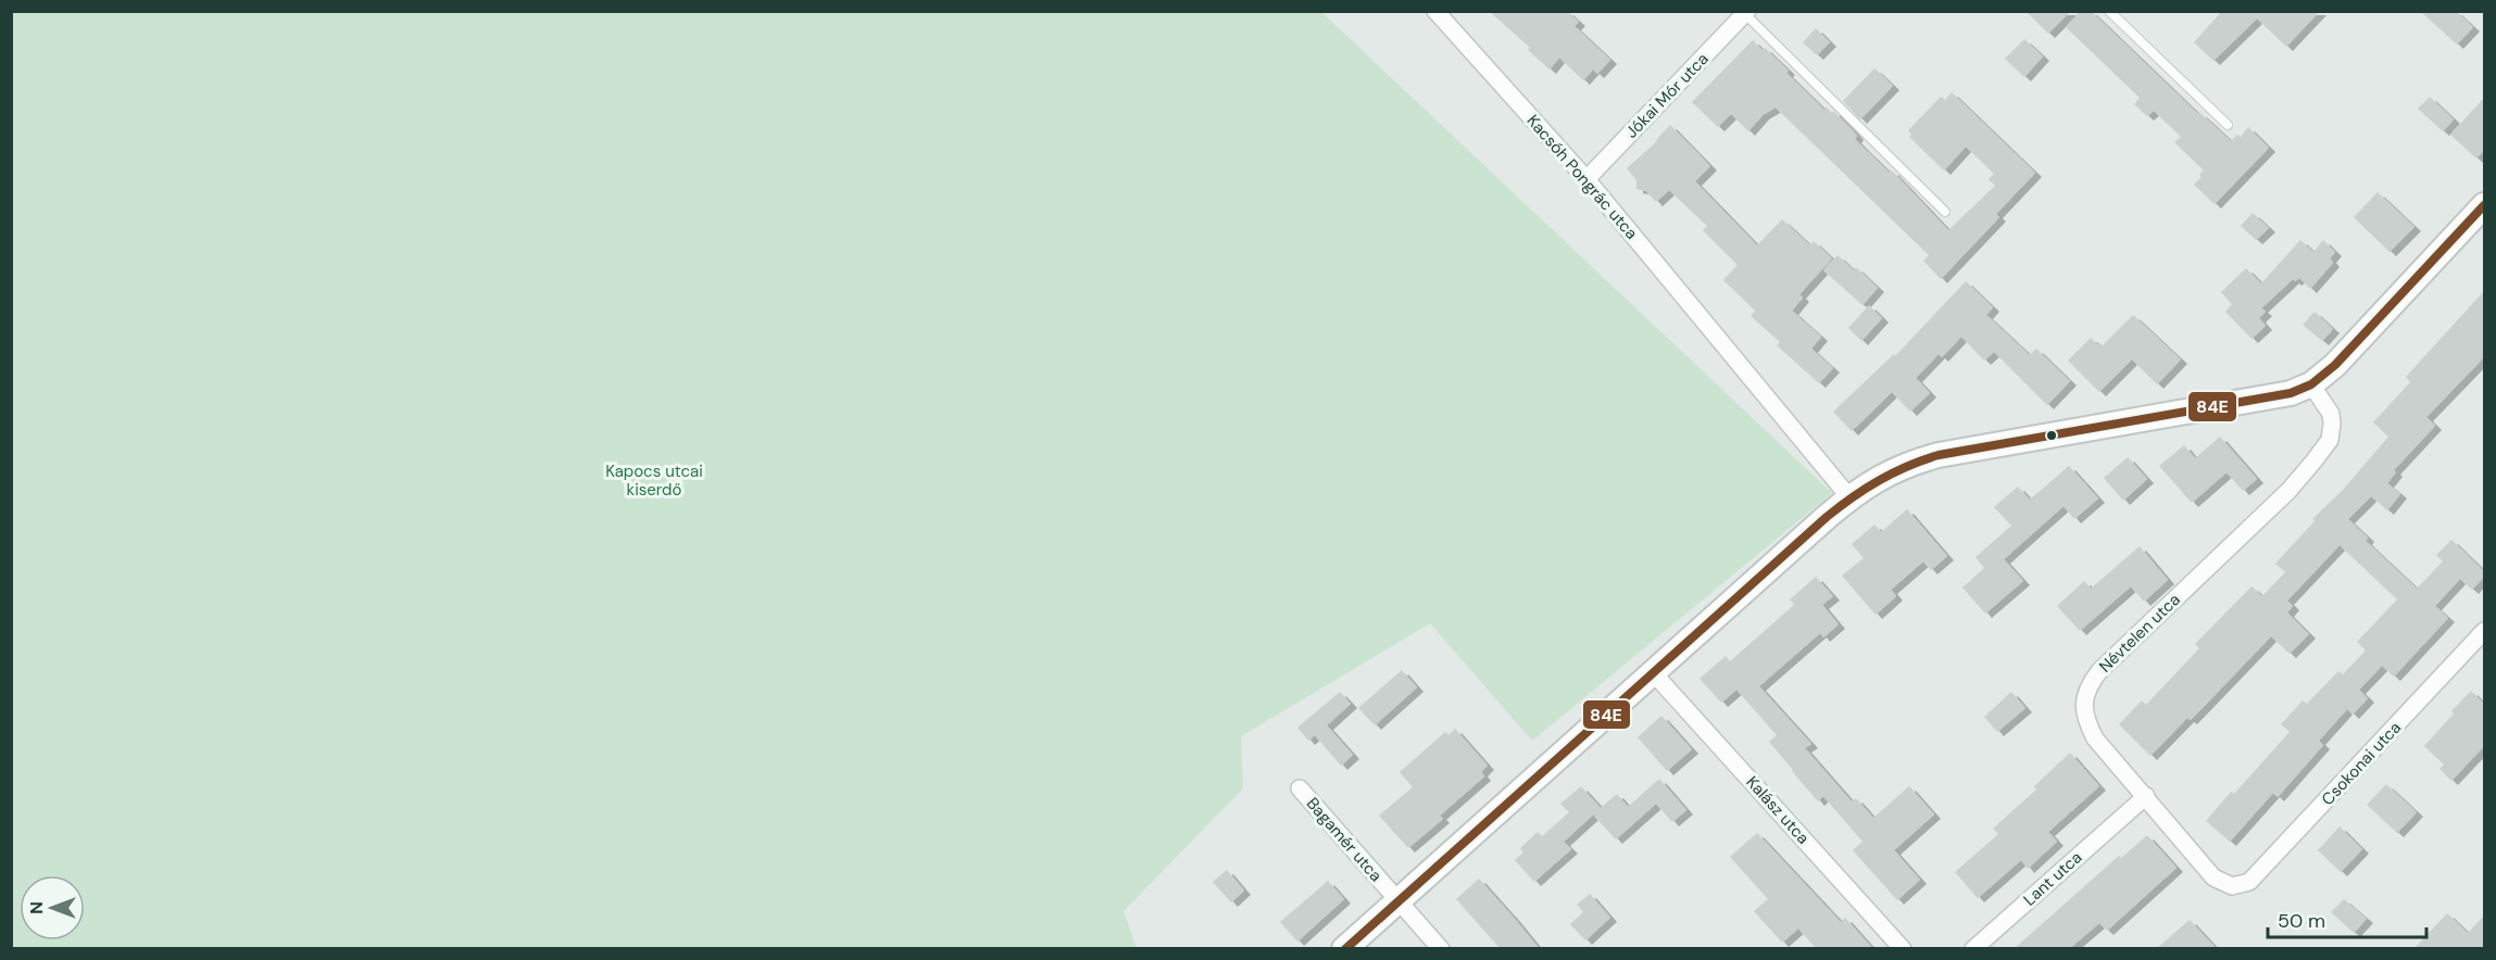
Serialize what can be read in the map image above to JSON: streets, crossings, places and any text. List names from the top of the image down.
{
  "streets": {
    "street": [
      "Jókai Mór utca",
      "Kacsóh Pongrác utca",
      "Névtelen utca",
      "Csokonai utca",
      "Kalász utca",
      "Bagamér utca",
      "Lant utca"
    ]
  },
  "crossings": [
    ["Jókai Mór utca", "Kacsóh Pongrác utca"],
    ["Névtelen utca", "Csokonai utca"],
    ["Névtelen utca", "Lant utca"]
  ],
  "parks": ["Kapocs utcai kiserdő"],
  "lines": ["transit line 84E"],
  "scale_bar": "50 m",
  "north": "left"
}
